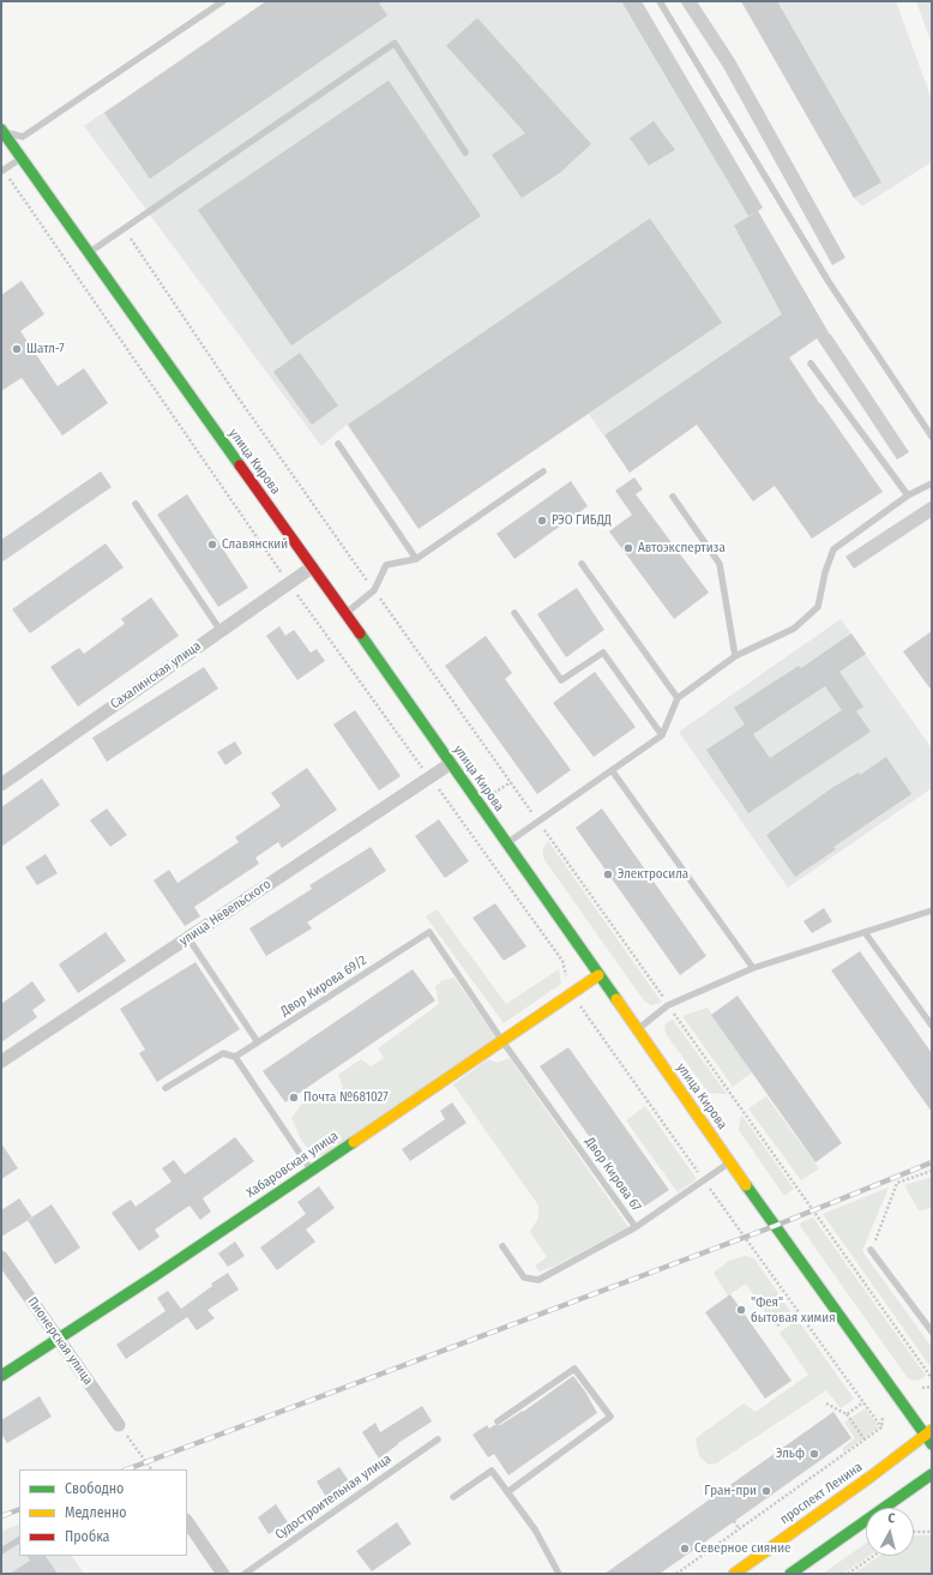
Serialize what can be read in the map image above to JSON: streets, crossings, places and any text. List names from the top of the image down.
{
  "streets": {
    "main road": ["улица Кирова", "Хабаровская улица", "проспект Ленина"],
    "street": ["Сахалинская улица", "улица Невельского", "Пионерская улица"],
    "lane": ["Двор Кирова 69/2", "Двор Кирова 67", "Судостроительная улица"]
  },
  "crossings": [
    ["улица Кирова", "Сахалинская улица"],
    ["улица Кирова", "улица Невельского"],
    ["улица Кирова", "Хабаровская улица"],
    ["улица Кирова", "Двор Кирова 67"],
    ["улица Кирова", "проспект Ленина"],
    ["Двор Кирова 69/2", "Хабаровская улица"],
    ["Двор Кирова 69/2", "Двор Кирова 67"],
    ["Хабаровская улица", "Двор Кирова 67"],
    ["Хабаровская улица", "Пионерская улица"]
  ],
  "places": [
    "Шатл-7",
    "РЭО ГИБДД",
    "Славянский",
    "Автоэкспертиза",
    "Электросила",
    "Почта №681027",
    "\"Фея\" бытовая химия",
    "Эльф",
    "Гран-при",
    "Северное сияние"
  ],
  "legend": ["Свободно", "Медленно", "Пробка"],
  "north": "top"
}
